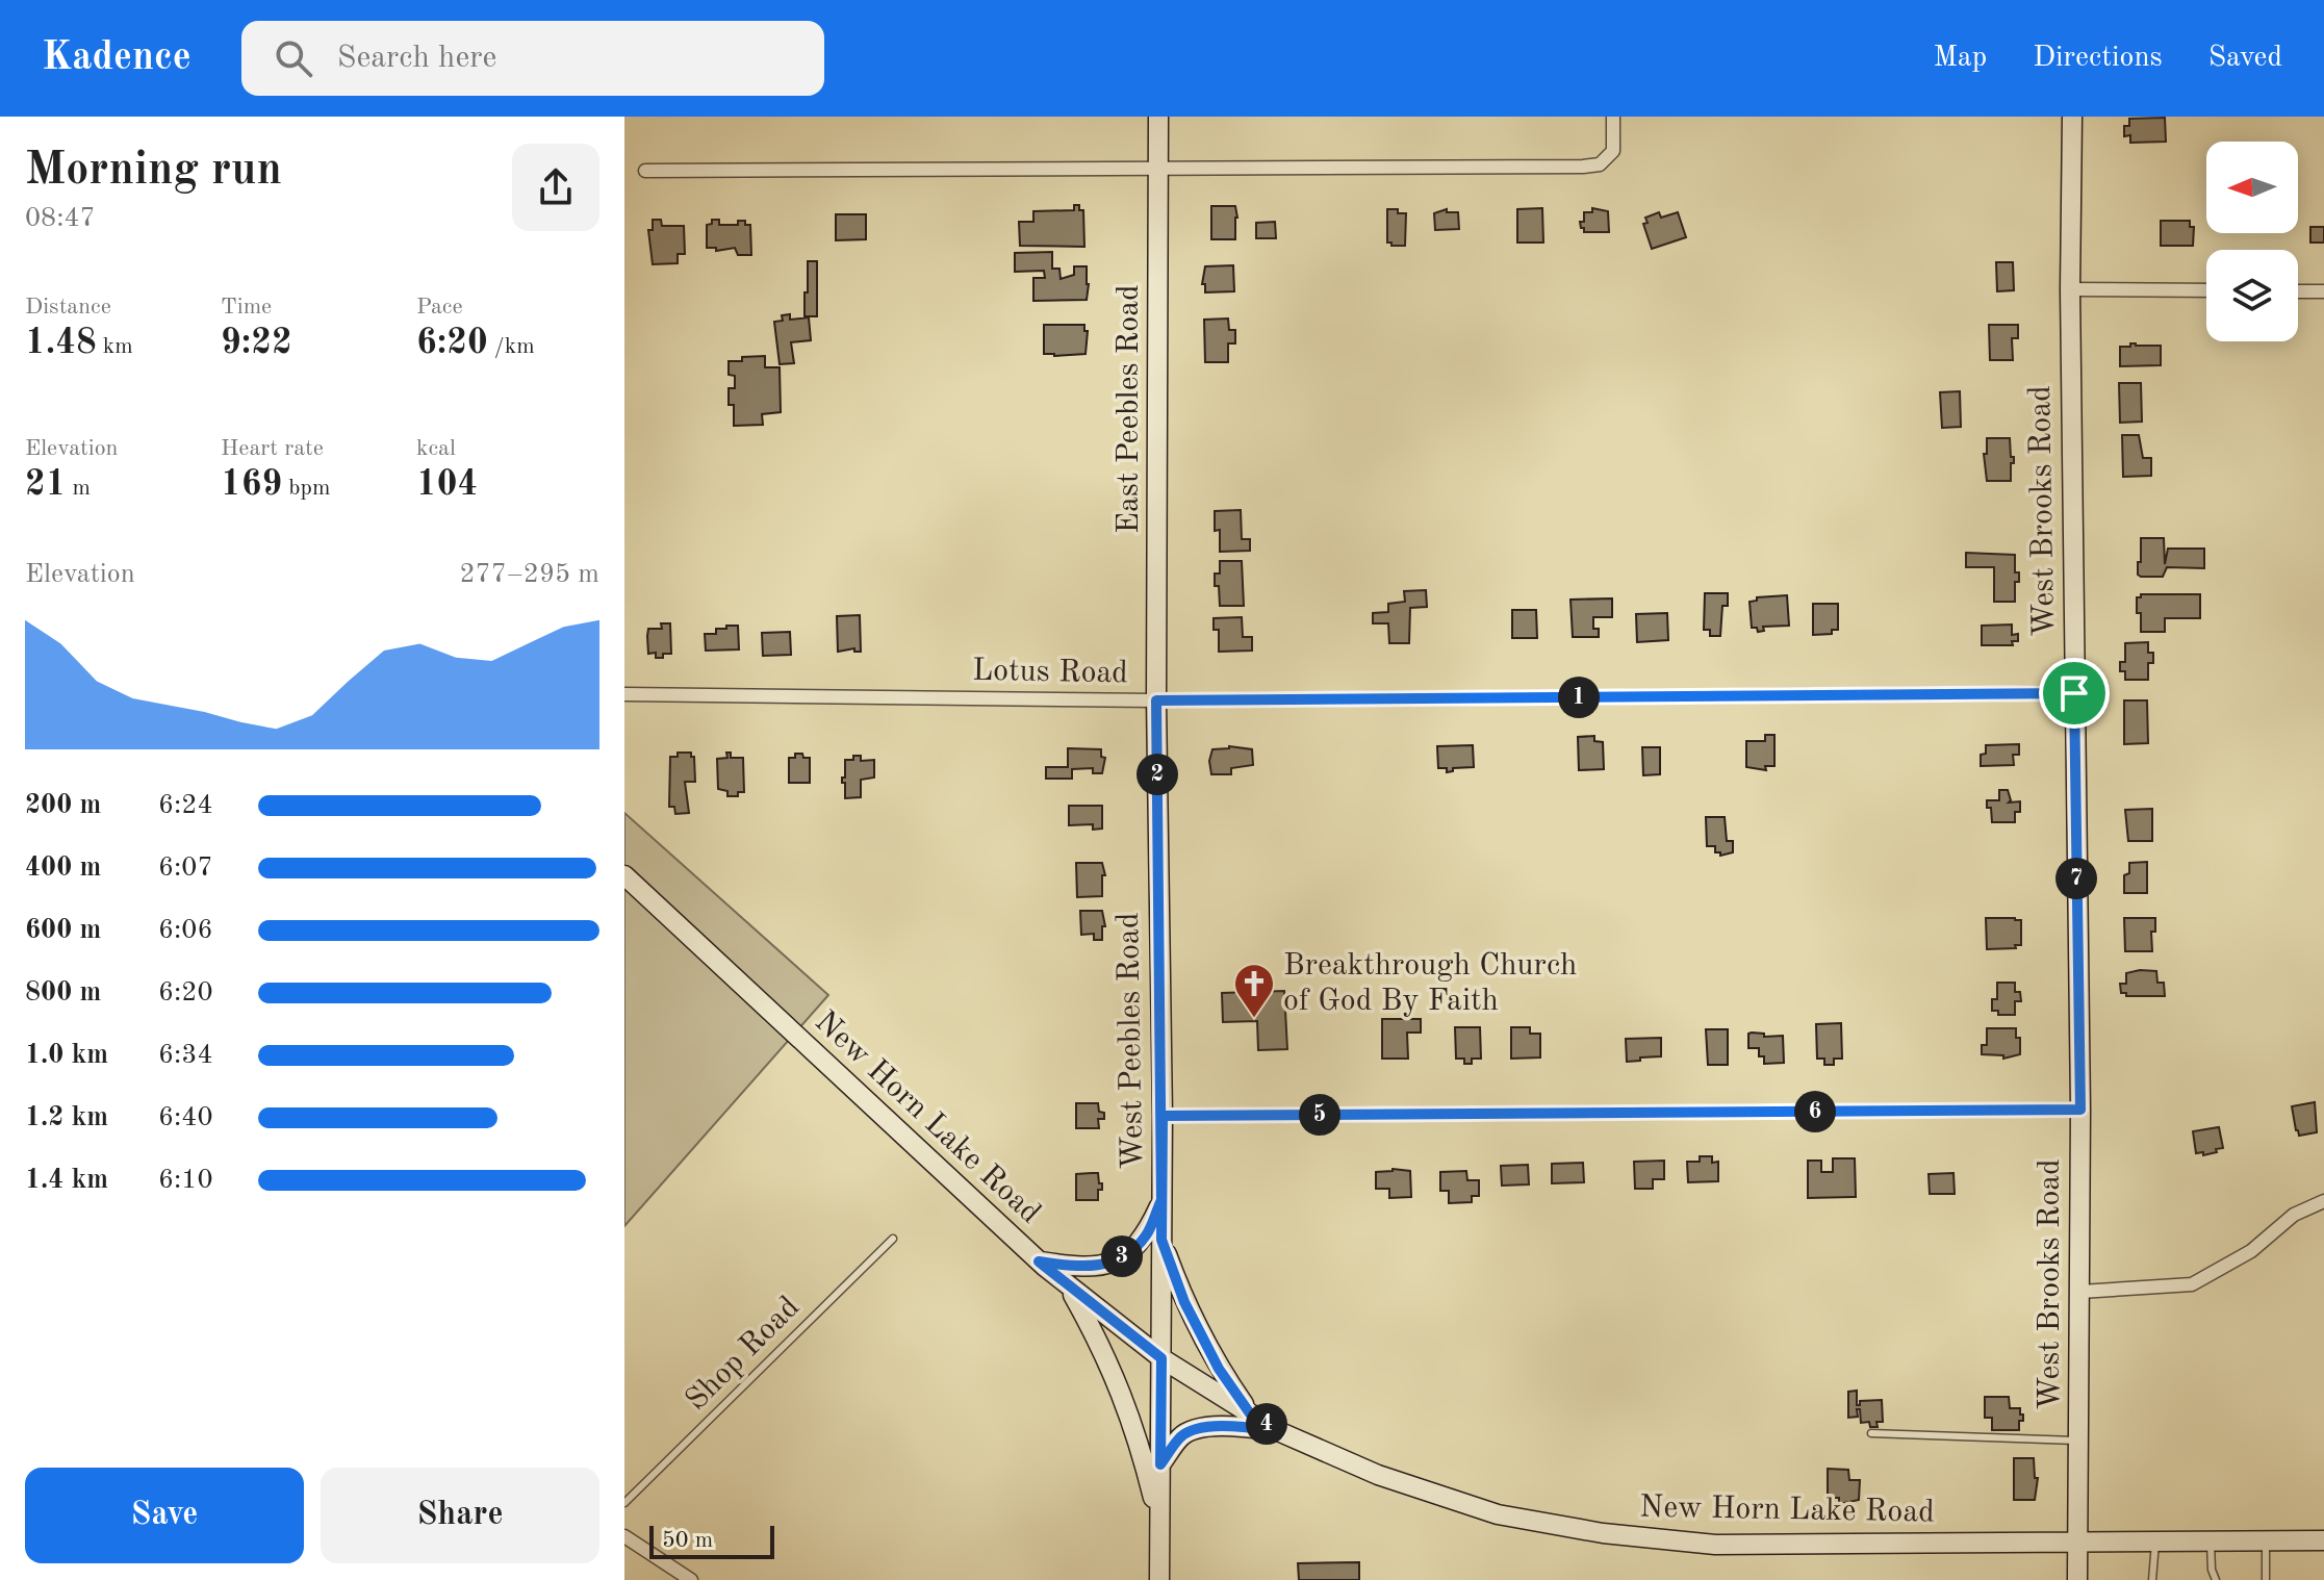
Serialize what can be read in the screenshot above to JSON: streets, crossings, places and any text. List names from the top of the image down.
{
  "streets": {
    "main road": [
      "East Peebles Road",
      "West Brooks Road",
      "West Peebles Road",
      "New Horn Lake Road"
    ],
    "street": ["Lotus Road"],
    "lane": ["Shop Road"]
  },
  "crossings": [
    ["East Peebles Road", "Lotus Road"],
    ["East Peebles Road", "West Peebles Road"],
    ["West Brooks Road", "Lotus Road"],
    ["West Brooks Road", "New Horn Lake Road"],
    ["Lotus Road", "West Peebles Road"],
    ["West Peebles Road", "New Horn Lake Road"]
  ],
  "places": {
    "church": ["Breakthrough Church of God By Faith"]
  },
  "scale_bar": "50 m",
  "north": "left",
  "page": {
    "header": "Kadence",
    "search": "Search here",
    "nav": ["Map", "Directions", "Saved"],
    "heading": ["Morning run", "08:47"],
    "stats": [
      ["Distance", "1.48 km"],
      ["Time", "9:22"],
      ["Pace", "6:20 /km"],
      ["Elevation", "21 m"],
      ["Heart rate", "169 bpm"],
      ["kcal", "104"]
    ],
    "chart": ["Elevation", "277–295 m"],
    "pins": [
      "1",
      "2",
      "7",
      "6",
      "5",
      "3",
      "4"
    ],
    "list": [
      {
        "name": "200 m",
        "note": "6:24"
      },
      {
        "name": "400 m",
        "note": "6:07"
      },
      {
        "name": "600 m",
        "note": "6:06"
      },
      {
        "name": "800 m",
        "note": "6:20"
      },
      {
        "name": "1.0 km",
        "note": "6:34"
      },
      {
        "name": "1.2 km",
        "note": "6:40"
      },
      {
        "name": "1.4 km",
        "note": "6:10"
      }
    ],
    "buttons": ["Save", "Share"],
    "scale": "50 m"
  }
}
